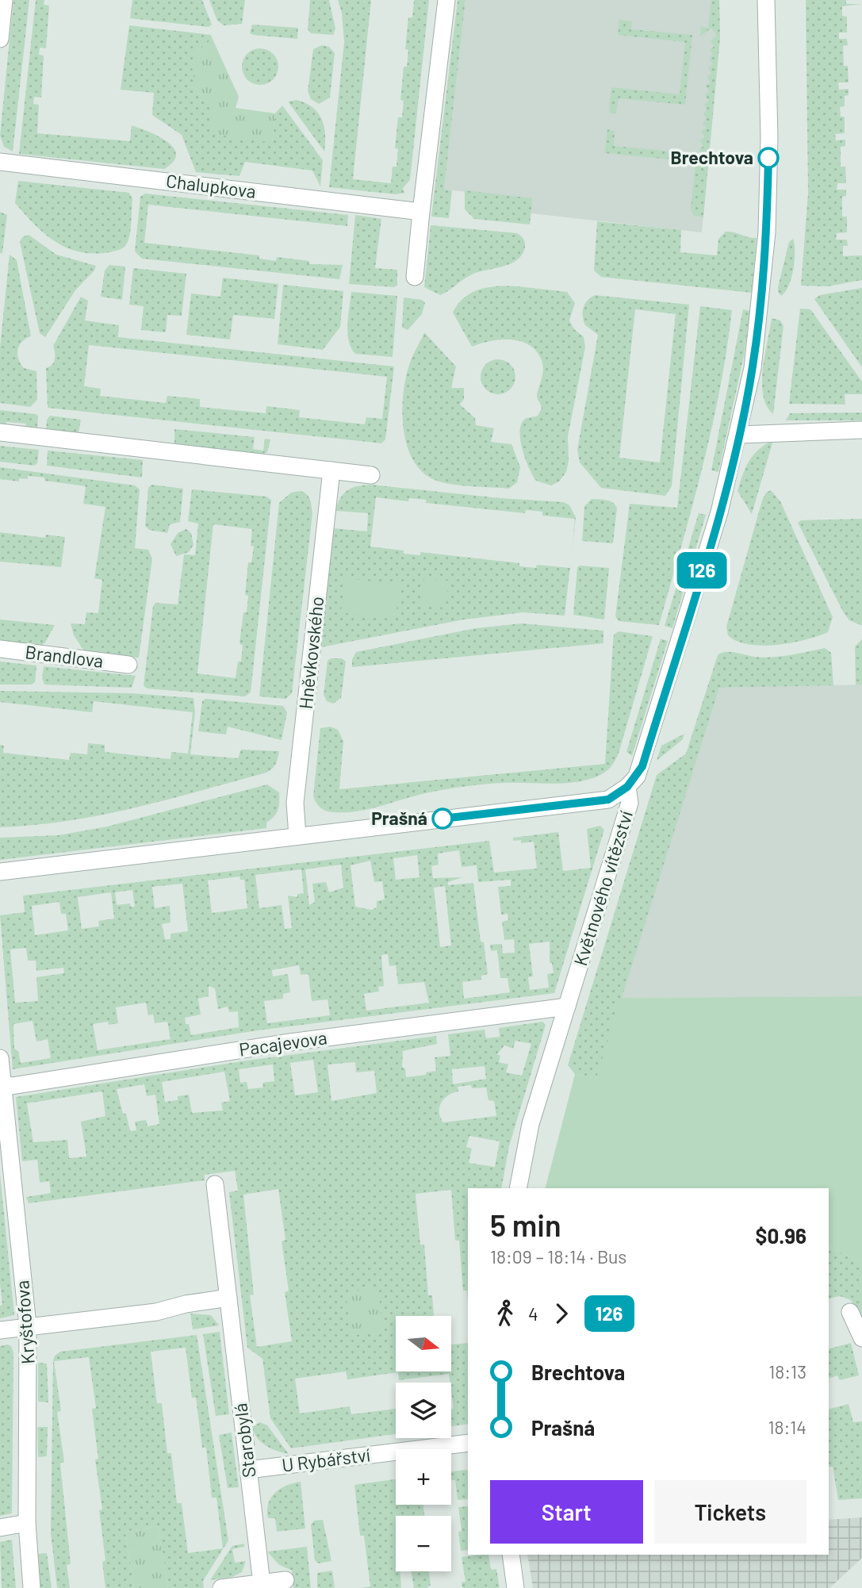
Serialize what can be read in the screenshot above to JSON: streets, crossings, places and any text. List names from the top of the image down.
{
  "streets": {
    "street": [
      "Chalupkova",
      "Hněvkovského",
      "Brandlova",
      "Květnového vítězství",
      "Pacajevova",
      "Kryštofova",
      "Starobylá",
      "U Rybářství"
    ]
  },
  "crossings": [
    ["Květnového vítězství", "Pacajevova"],
    ["Pacajevova", "Kryštofova"],
    ["Starobylá", "U Rybářství"]
  ],
  "places": ["Brechtova", "Prašná"],
  "lines": ["bus line 126"],
  "north": "right",
  "page": {
    "on_map": "126",
    "heading": ["5 min", "18:09 – 18:14 · Bus", "$0.96"],
    "legs": ["4", "126"],
    "map_buttons": ["+", "−"],
    "list": [
      {
        "name": "Brechtova",
        "value": "18:13"
      },
      {
        "name": "Prašná",
        "value": "18:14"
      }
    ],
    "buttons": ["Start", "Tickets"]
  }
}
